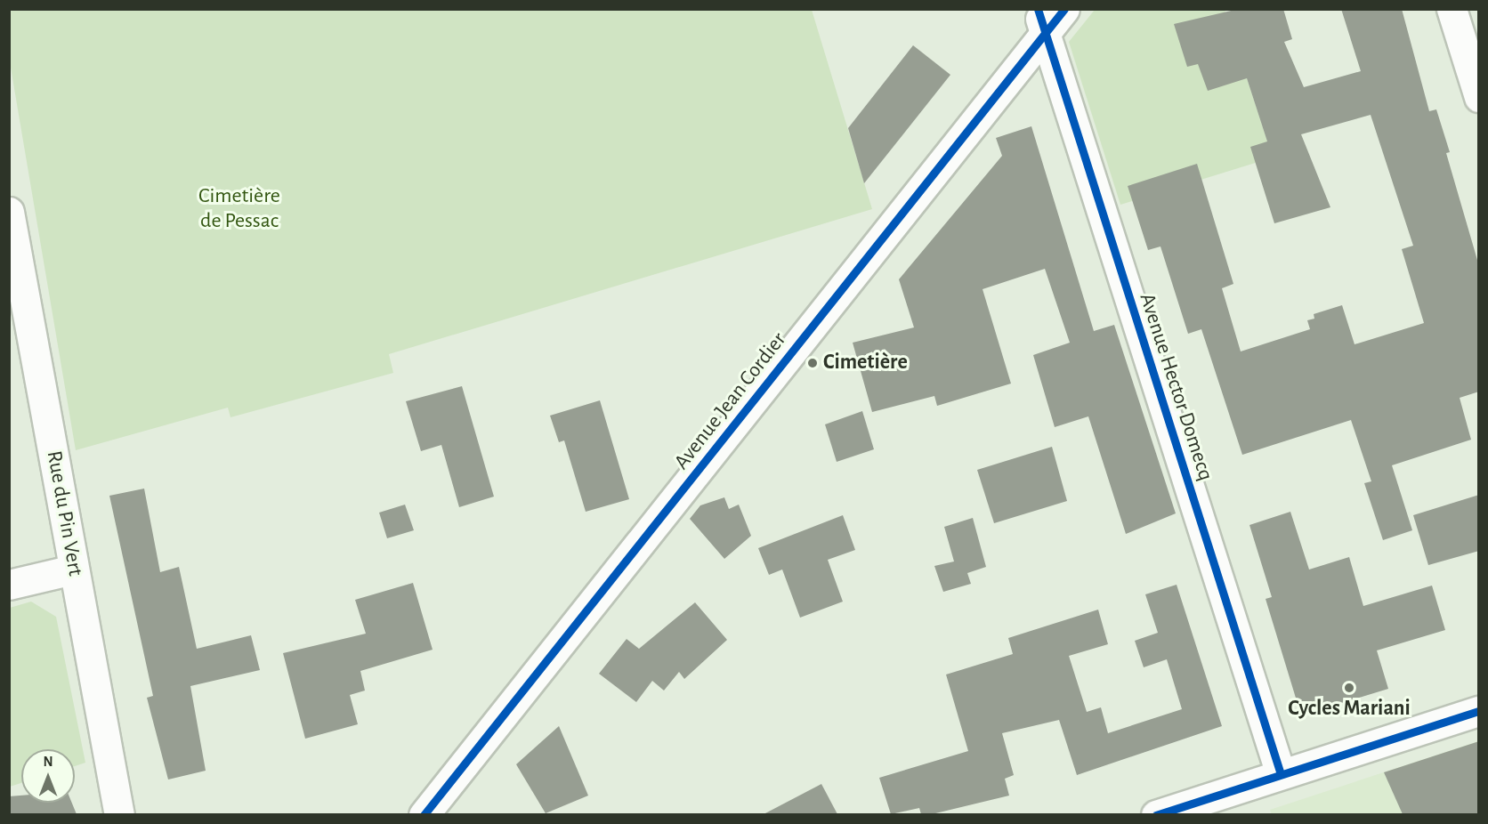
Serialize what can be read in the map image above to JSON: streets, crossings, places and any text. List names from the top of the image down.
{
  "streets": {
    "street": ["Avenue Hector Domecq", "Avenue Jean Cordier", "Rue du Pin Vert"]
  },
  "crossings": [
    ["Avenue Hector Domecq", "Avenue Jean Cordier"]
  ],
  "parks": ["Cimetière de Pessac"],
  "places": ["Cimetière", "Cycles Mariani"],
  "north": "top"
}
